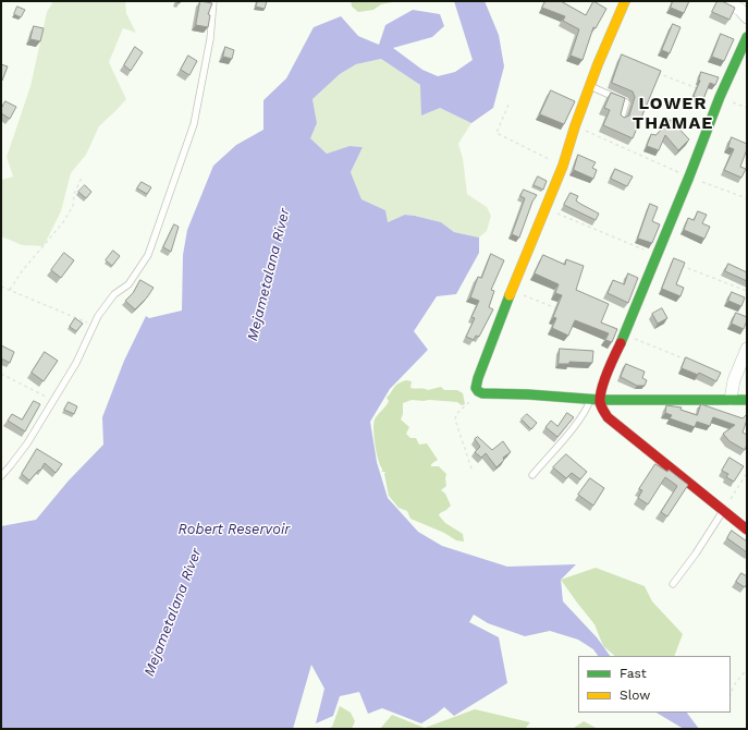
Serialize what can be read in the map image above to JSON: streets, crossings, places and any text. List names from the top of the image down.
{
  "districts": ["LOWER THAMAE"],
  "water": ["Mejametalana River", "Robert Reservoir"],
  "legend": ["Fast", "Slow"]
}
